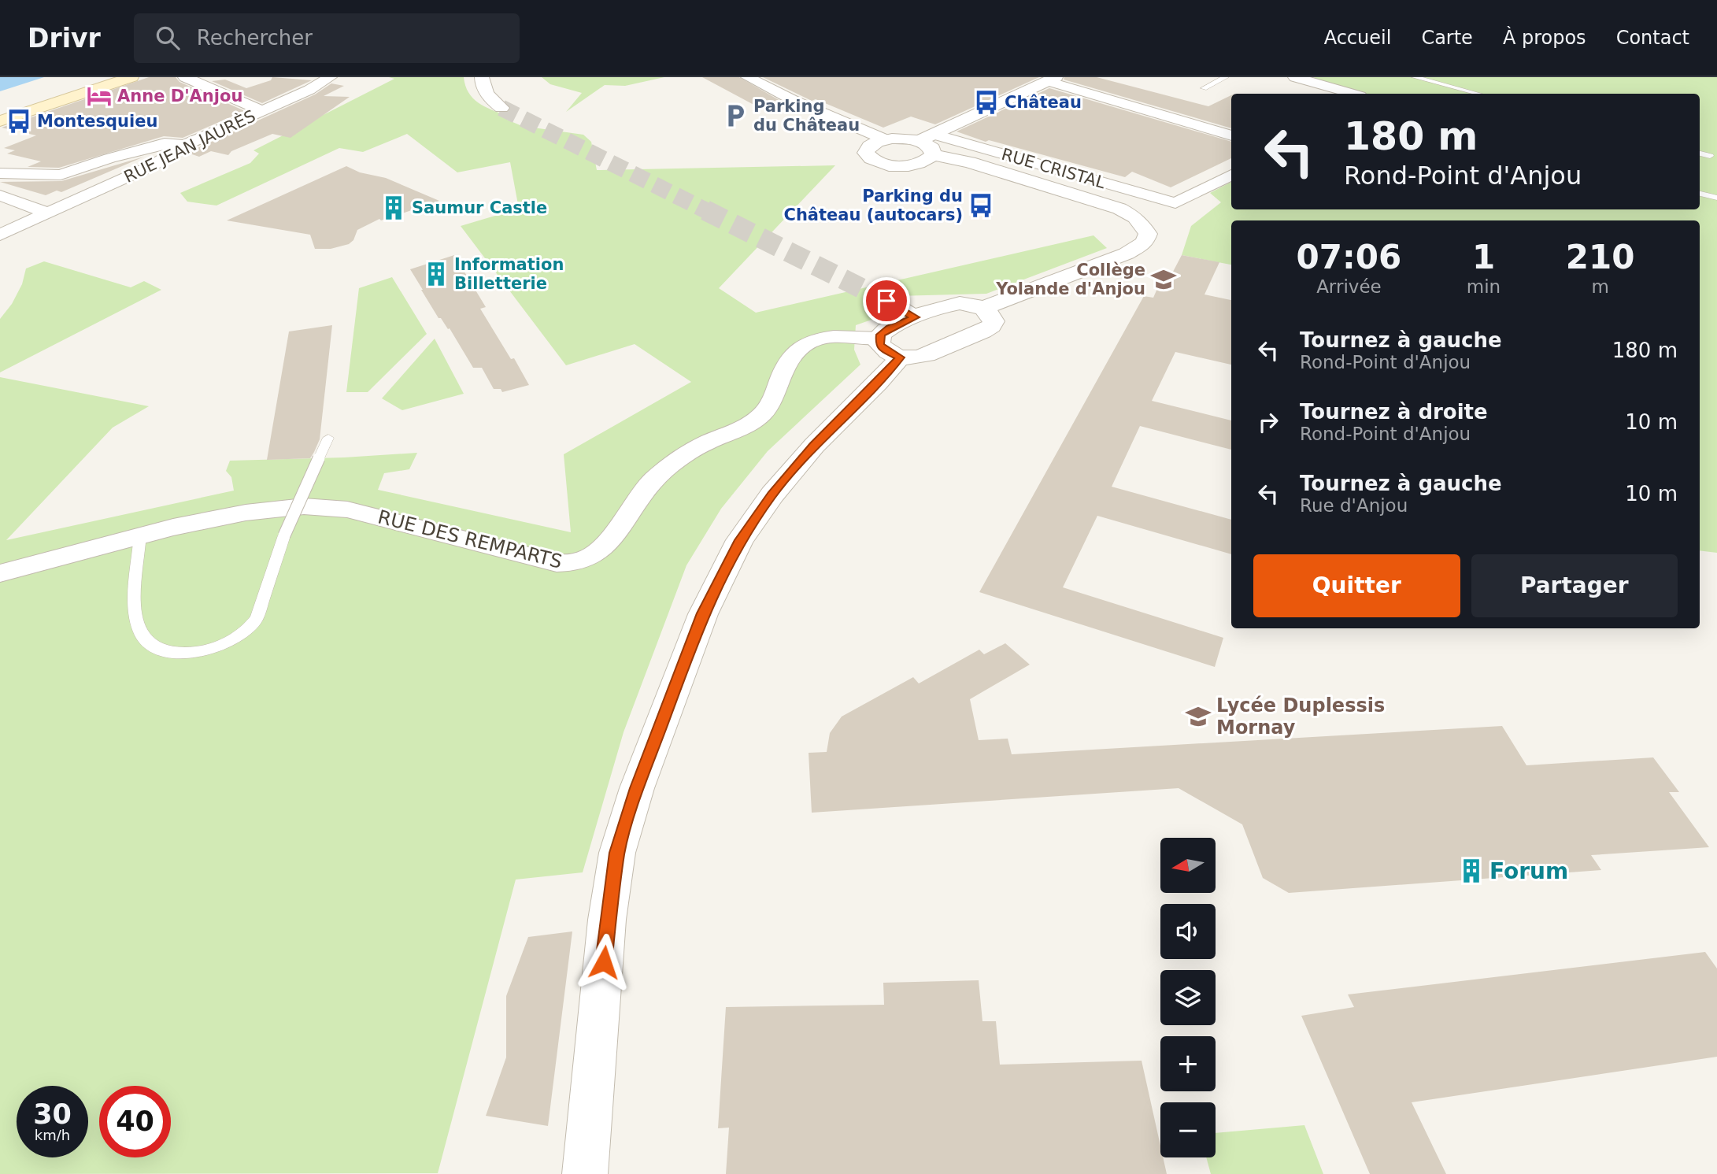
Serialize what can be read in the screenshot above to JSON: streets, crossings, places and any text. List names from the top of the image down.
{
  "streets": {
    "street": ["RUE JEAN JAURÈS", "RUE CRISTAL", "RUE DES REMPARTS"]
  },
  "places": {
    "hotel": ["Anne D'Anjou"],
    "bus stop": ["Château", "Montesquieu", "Parking du Château (autocars)"],
    "parking": ["Parking du Château"],
    "building": ["Saumur Castle", "Information Billetterie", "Forum"],
    "school or university": ["Collège Yolande d'Anjou", "Lycée Duplessis Mornay"]
  },
  "north": "left",
  "page": {
    "header": "Drivr",
    "search": "Rechercher",
    "nav": [
      "Accueil",
      "Carte",
      "À propos",
      "Contact"
    ],
    "turn": ["180 m", "Rond-Point d'Anjou"],
    "eta": [
      "07:06",
      "Arrivée",
      "1",
      "min",
      "210",
      "m"
    ],
    "list": [
      {
        "name": "Tournez à gauche",
        "note": "Rond-Point d'Anjou",
        "value": "180 m"
      },
      {
        "name": "Tournez à droite",
        "note": "Rond-Point d'Anjou",
        "value": "10 m"
      },
      {
        "name": "Tournez à gauche",
        "note": "Rue d'Anjou",
        "value": "10 m"
      }
    ],
    "buttons": ["Quitter", "Partager"],
    "map_buttons": ["+", "−"],
    "speed": "30 km/h",
    "limit": "40"
  }
}
